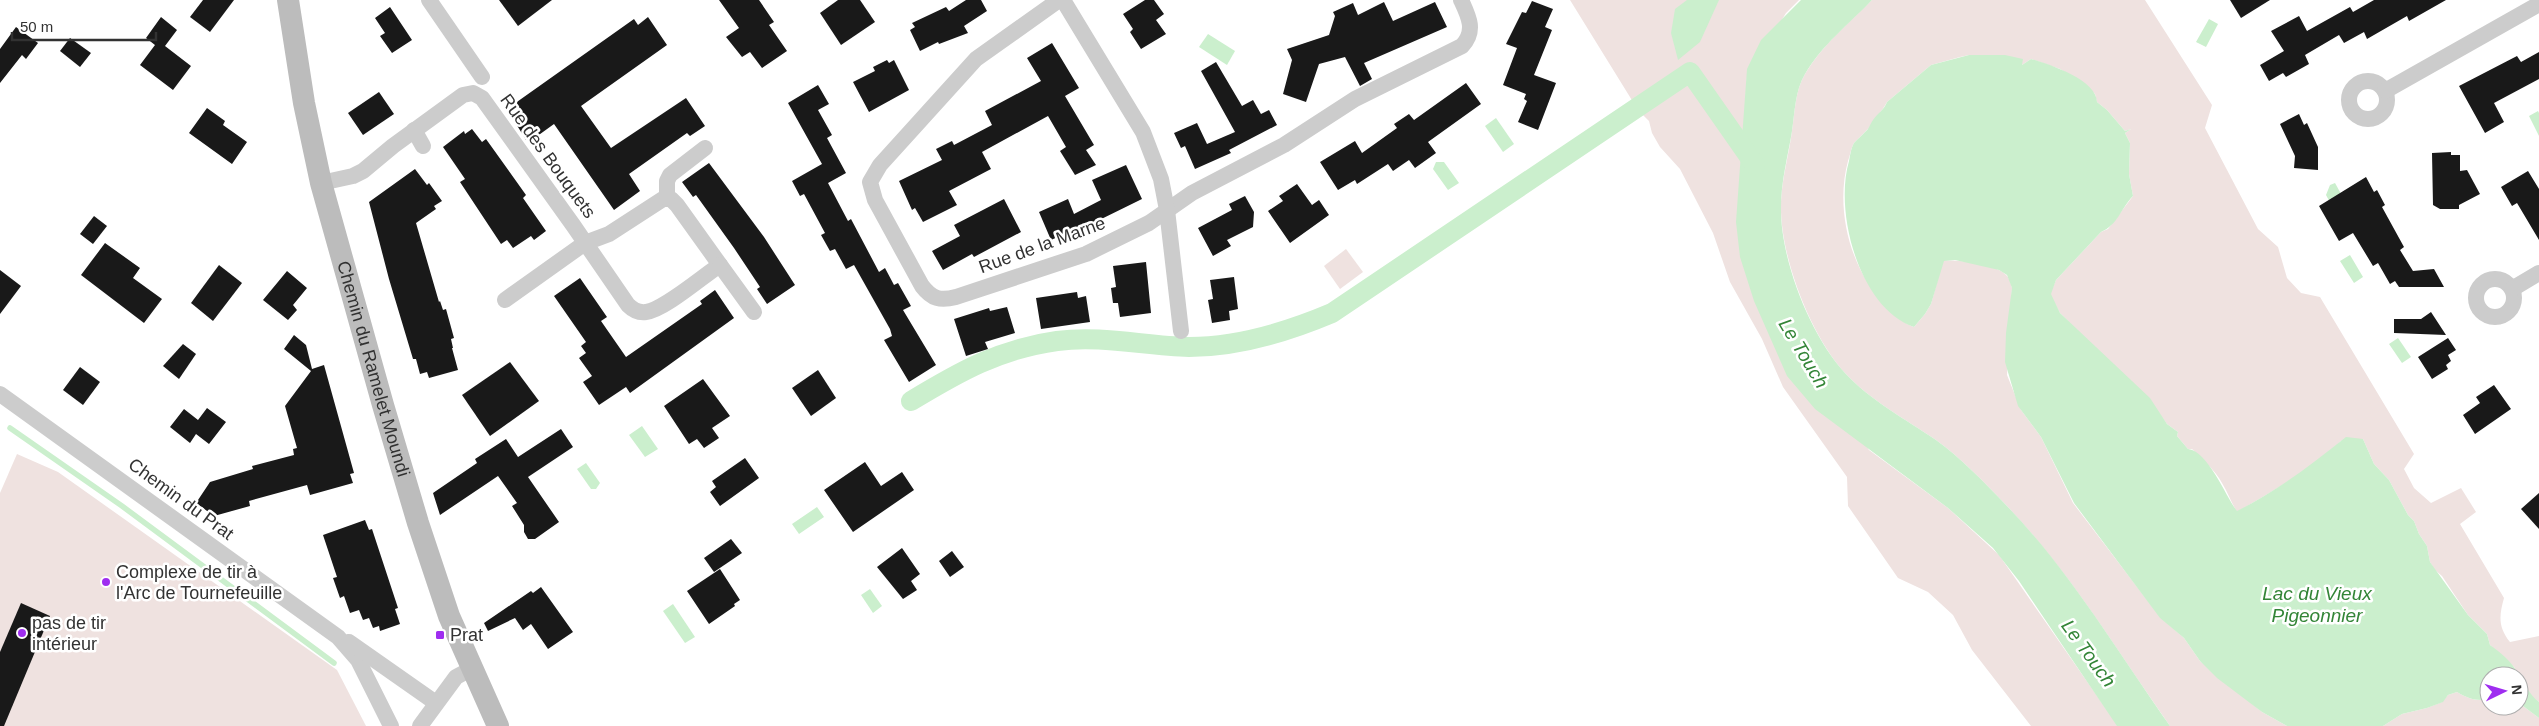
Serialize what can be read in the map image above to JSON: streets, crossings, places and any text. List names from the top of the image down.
{
  "streets": {
    "main road": ["Chemin du Ramelet Moundi"],
    "street": ["Rue des Bouquets", "Rue de la Marne", "Chemin du Prat"]
  },
  "water": ["Le Touch", "Lac du Vieux Pigeonnier"],
  "places": {
    "other": ["Complexe de tir à l'Arc de Tournefeuille", "pas de tir intérieur"],
    "transit": ["Prat"]
  },
  "scale_bar": "50 m",
  "north": "right"
}
